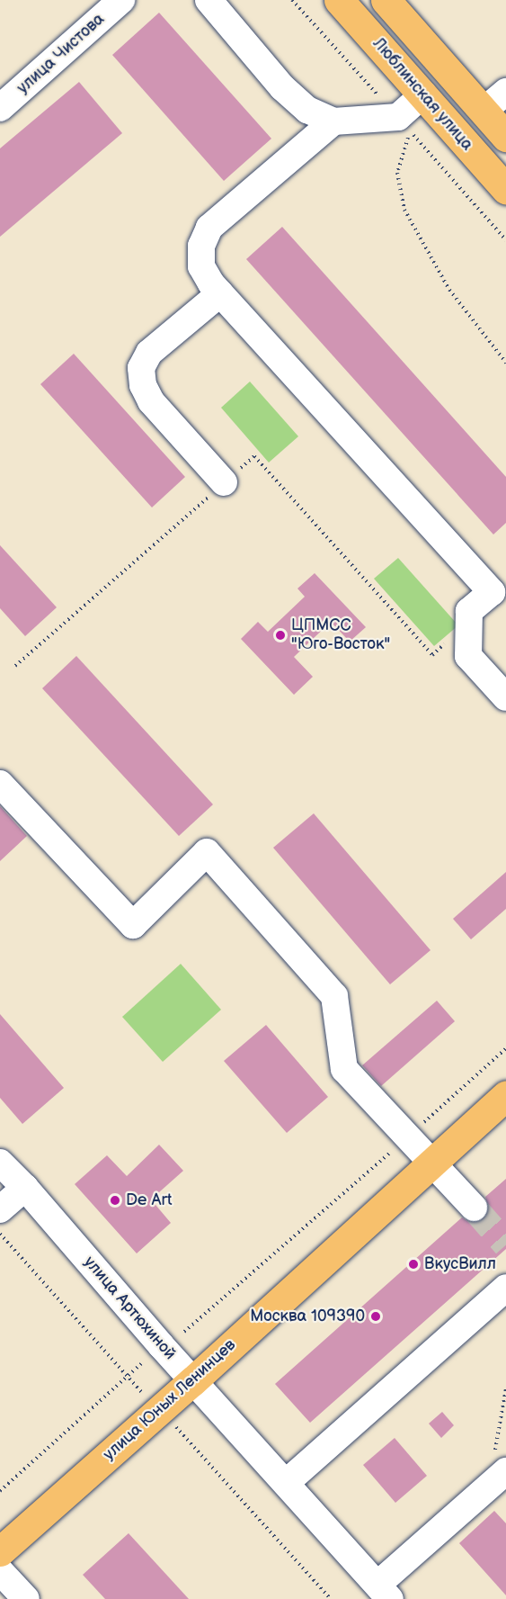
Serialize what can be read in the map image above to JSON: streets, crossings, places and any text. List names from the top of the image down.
{
  "streets": {
    "main road": ["Люблинская улица", "улица Юных Ленинцев"],
    "street": ["улица Чистова", "улица Артюхиной"]
  },
  "crossings": [
    ["улица Артюхиной", "улица Юных Ленинцев"]
  ],
  "places": [
    "ЦПМСС \"Юго-Восток\"",
    "De Art",
    "ВкусВилл",
    "Москва 109390"
  ]
}
